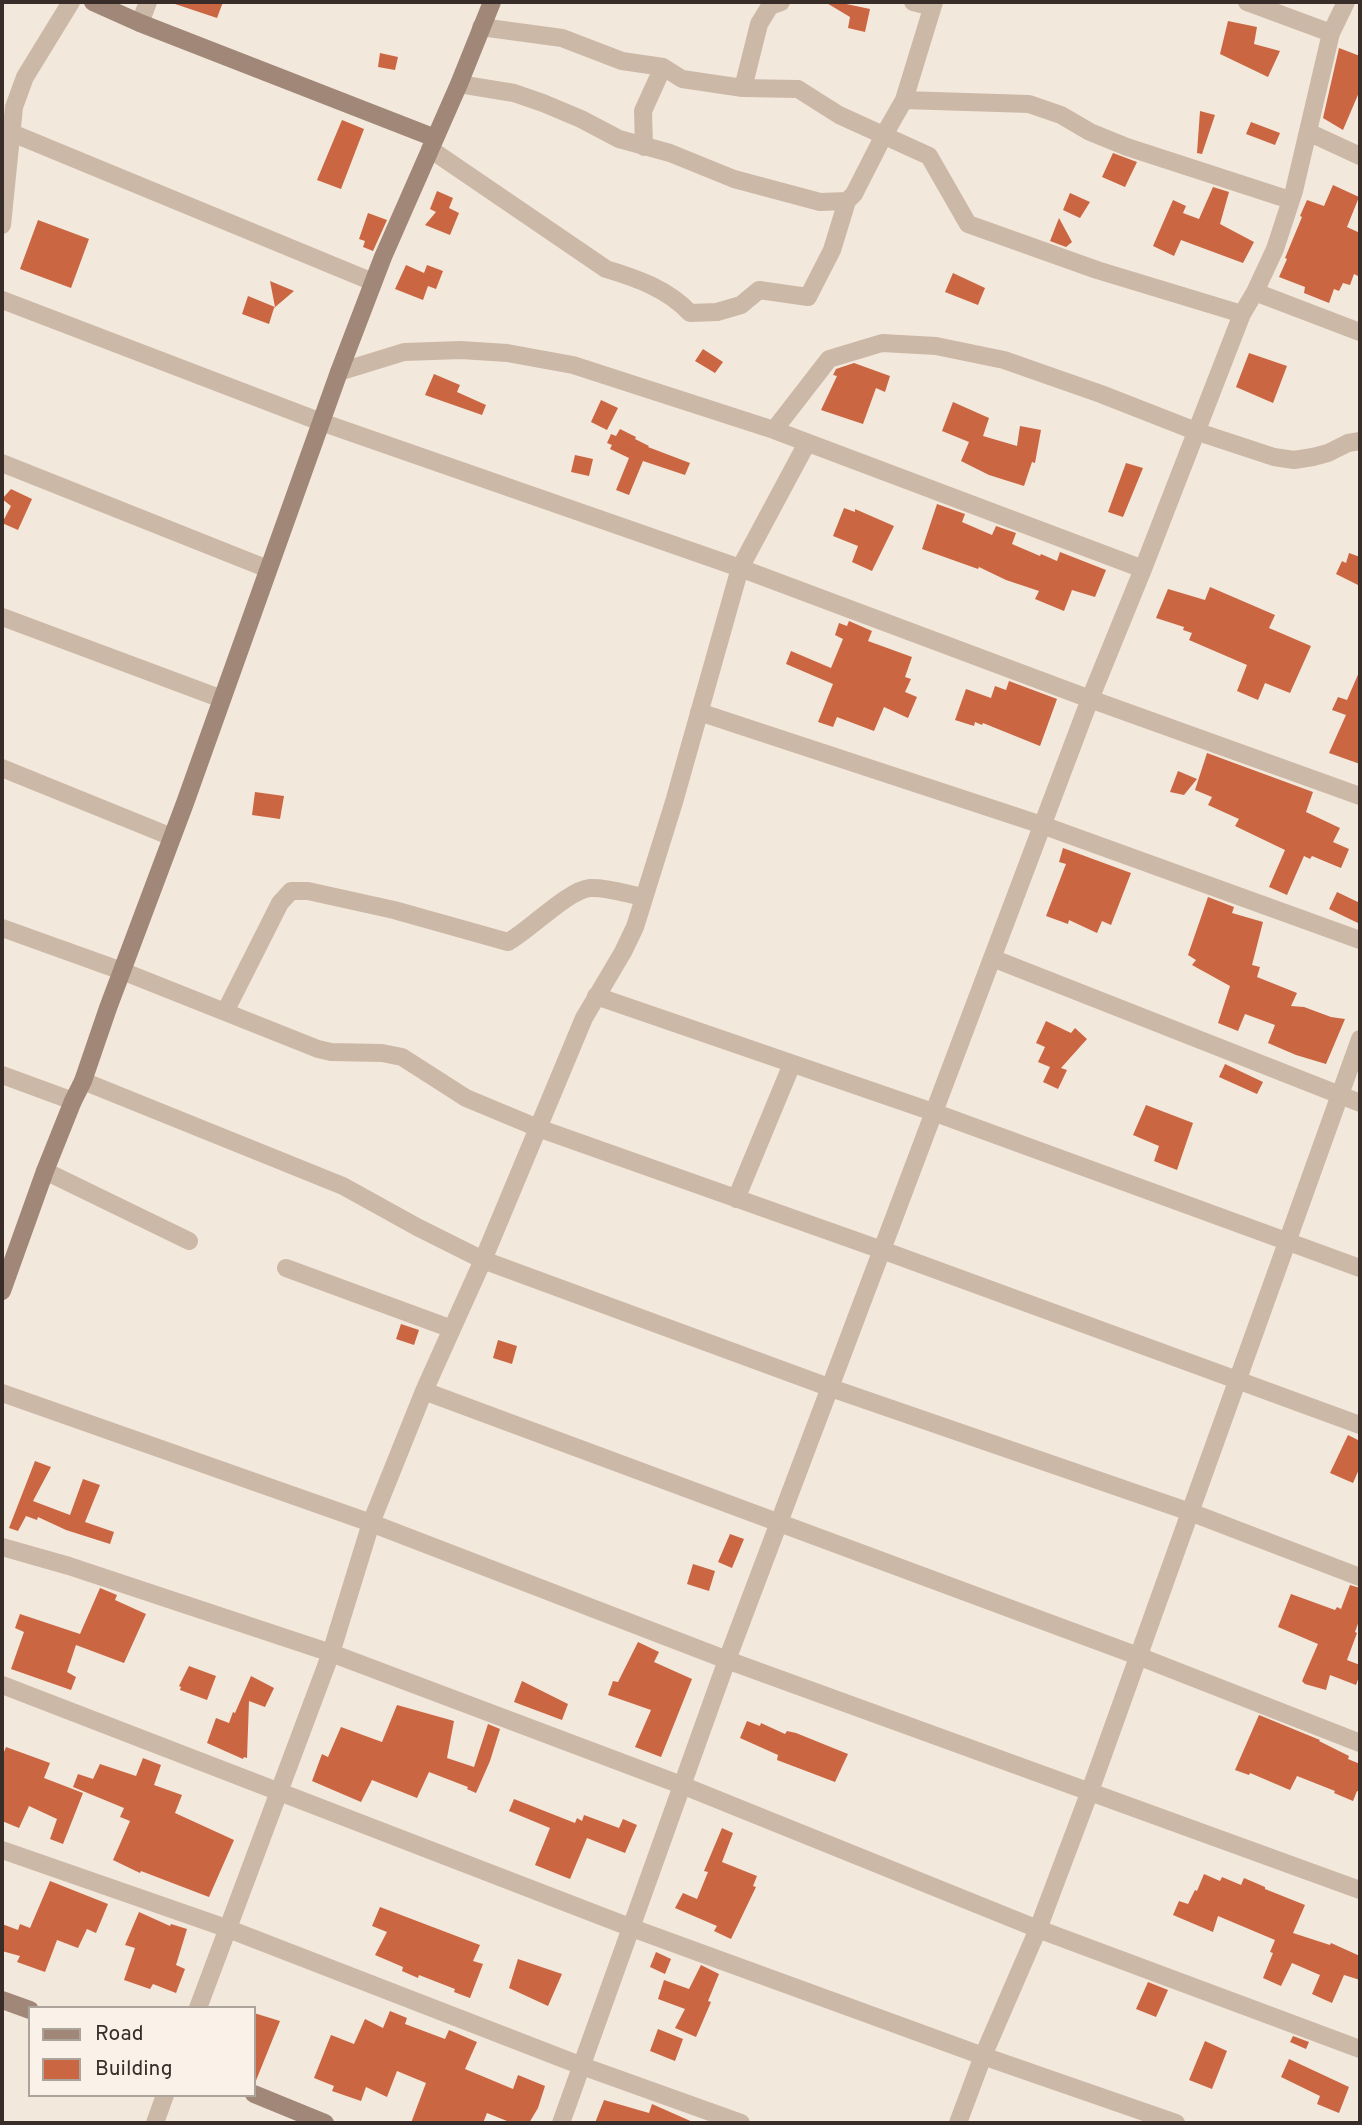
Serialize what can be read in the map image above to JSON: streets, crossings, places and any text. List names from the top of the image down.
{
  "legend": ["Road", "Building"]
}
